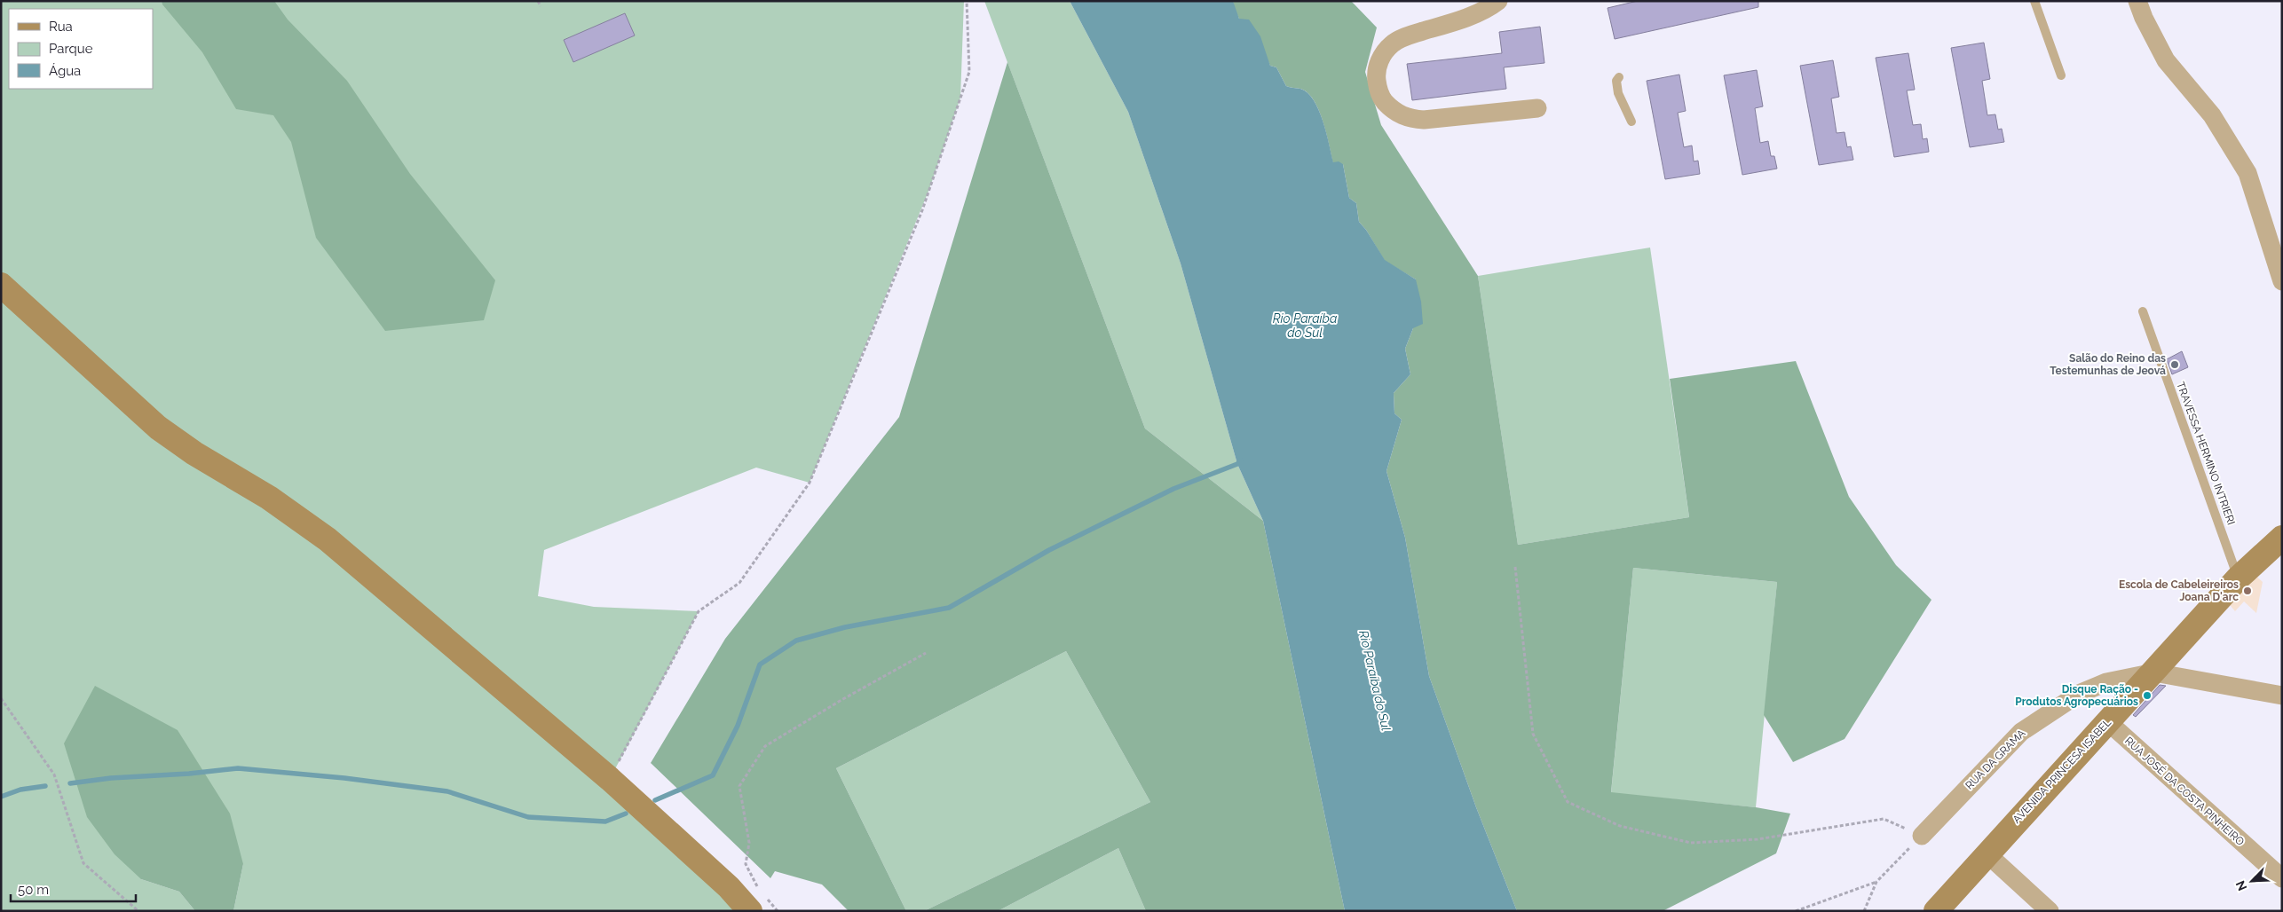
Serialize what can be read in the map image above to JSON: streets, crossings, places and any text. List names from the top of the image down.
{
  "streets": {
    "main road": ["AVENIDA PRINCESA ISABEL"],
    "street": ["RUA DA GRAMA", "RUA JOSÉ DA COSTA PINHEIRO"],
    "lane": ["TRAVESSA HERMINO INTRIERI"]
  },
  "crossings": [
    ["TRAVESSA HERMINO INTRIERI", "AVENIDA PRINCESA ISABEL"],
    ["RUA DA GRAMA", "AVENIDA PRINCESA ISABEL"],
    ["AVENIDA PRINCESA ISABEL", "RUA JOSÉ DA COSTA PINHEIRO"]
  ],
  "water": ["Rio Paraíba do Sul"],
  "places": ["Salão do Reino das Testemunhas de Jeová", "Escola de Cabeleireiros Joana D'arc", "Disque Ração - Produtos Agropecuários"],
  "legend": ["Rua", "Parque", "Água"],
  "scale_bar": "50 m",
  "north": "bottom left"
}
